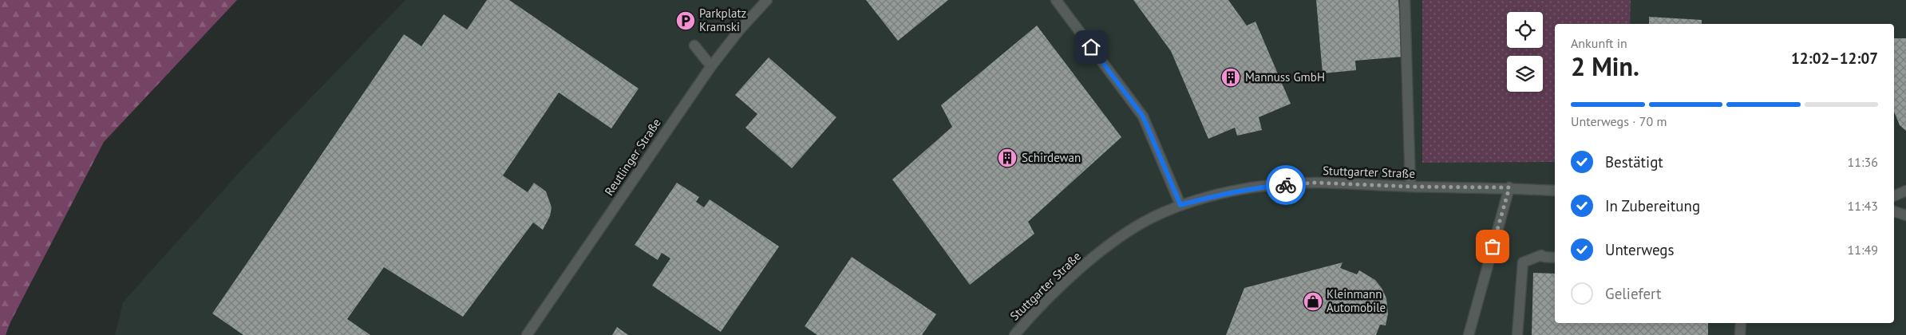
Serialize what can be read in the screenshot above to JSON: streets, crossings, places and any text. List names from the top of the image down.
{
  "streets": {
    "street": ["Reutlinger Straße", "Stuttgarter Straße"]
  },
  "places": {
    "parking": ["Parkplatz Kramski"],
    "building": ["Mannuss GmbH", "Schirdewan"],
    "shop": ["Kleinmann Automobile"]
  },
  "page": {
    "heading": ["2 Min.", "Ankunft in", "12:02–12:07"],
    "bar": "Unterwegs · 70 m",
    "list": [
      ["Bestätigt", "11:36"],
      ["In Zubereitung", "11:43"],
      ["Unterwegs", "11:49"],
      "Geliefert"
    ]
  }
}
